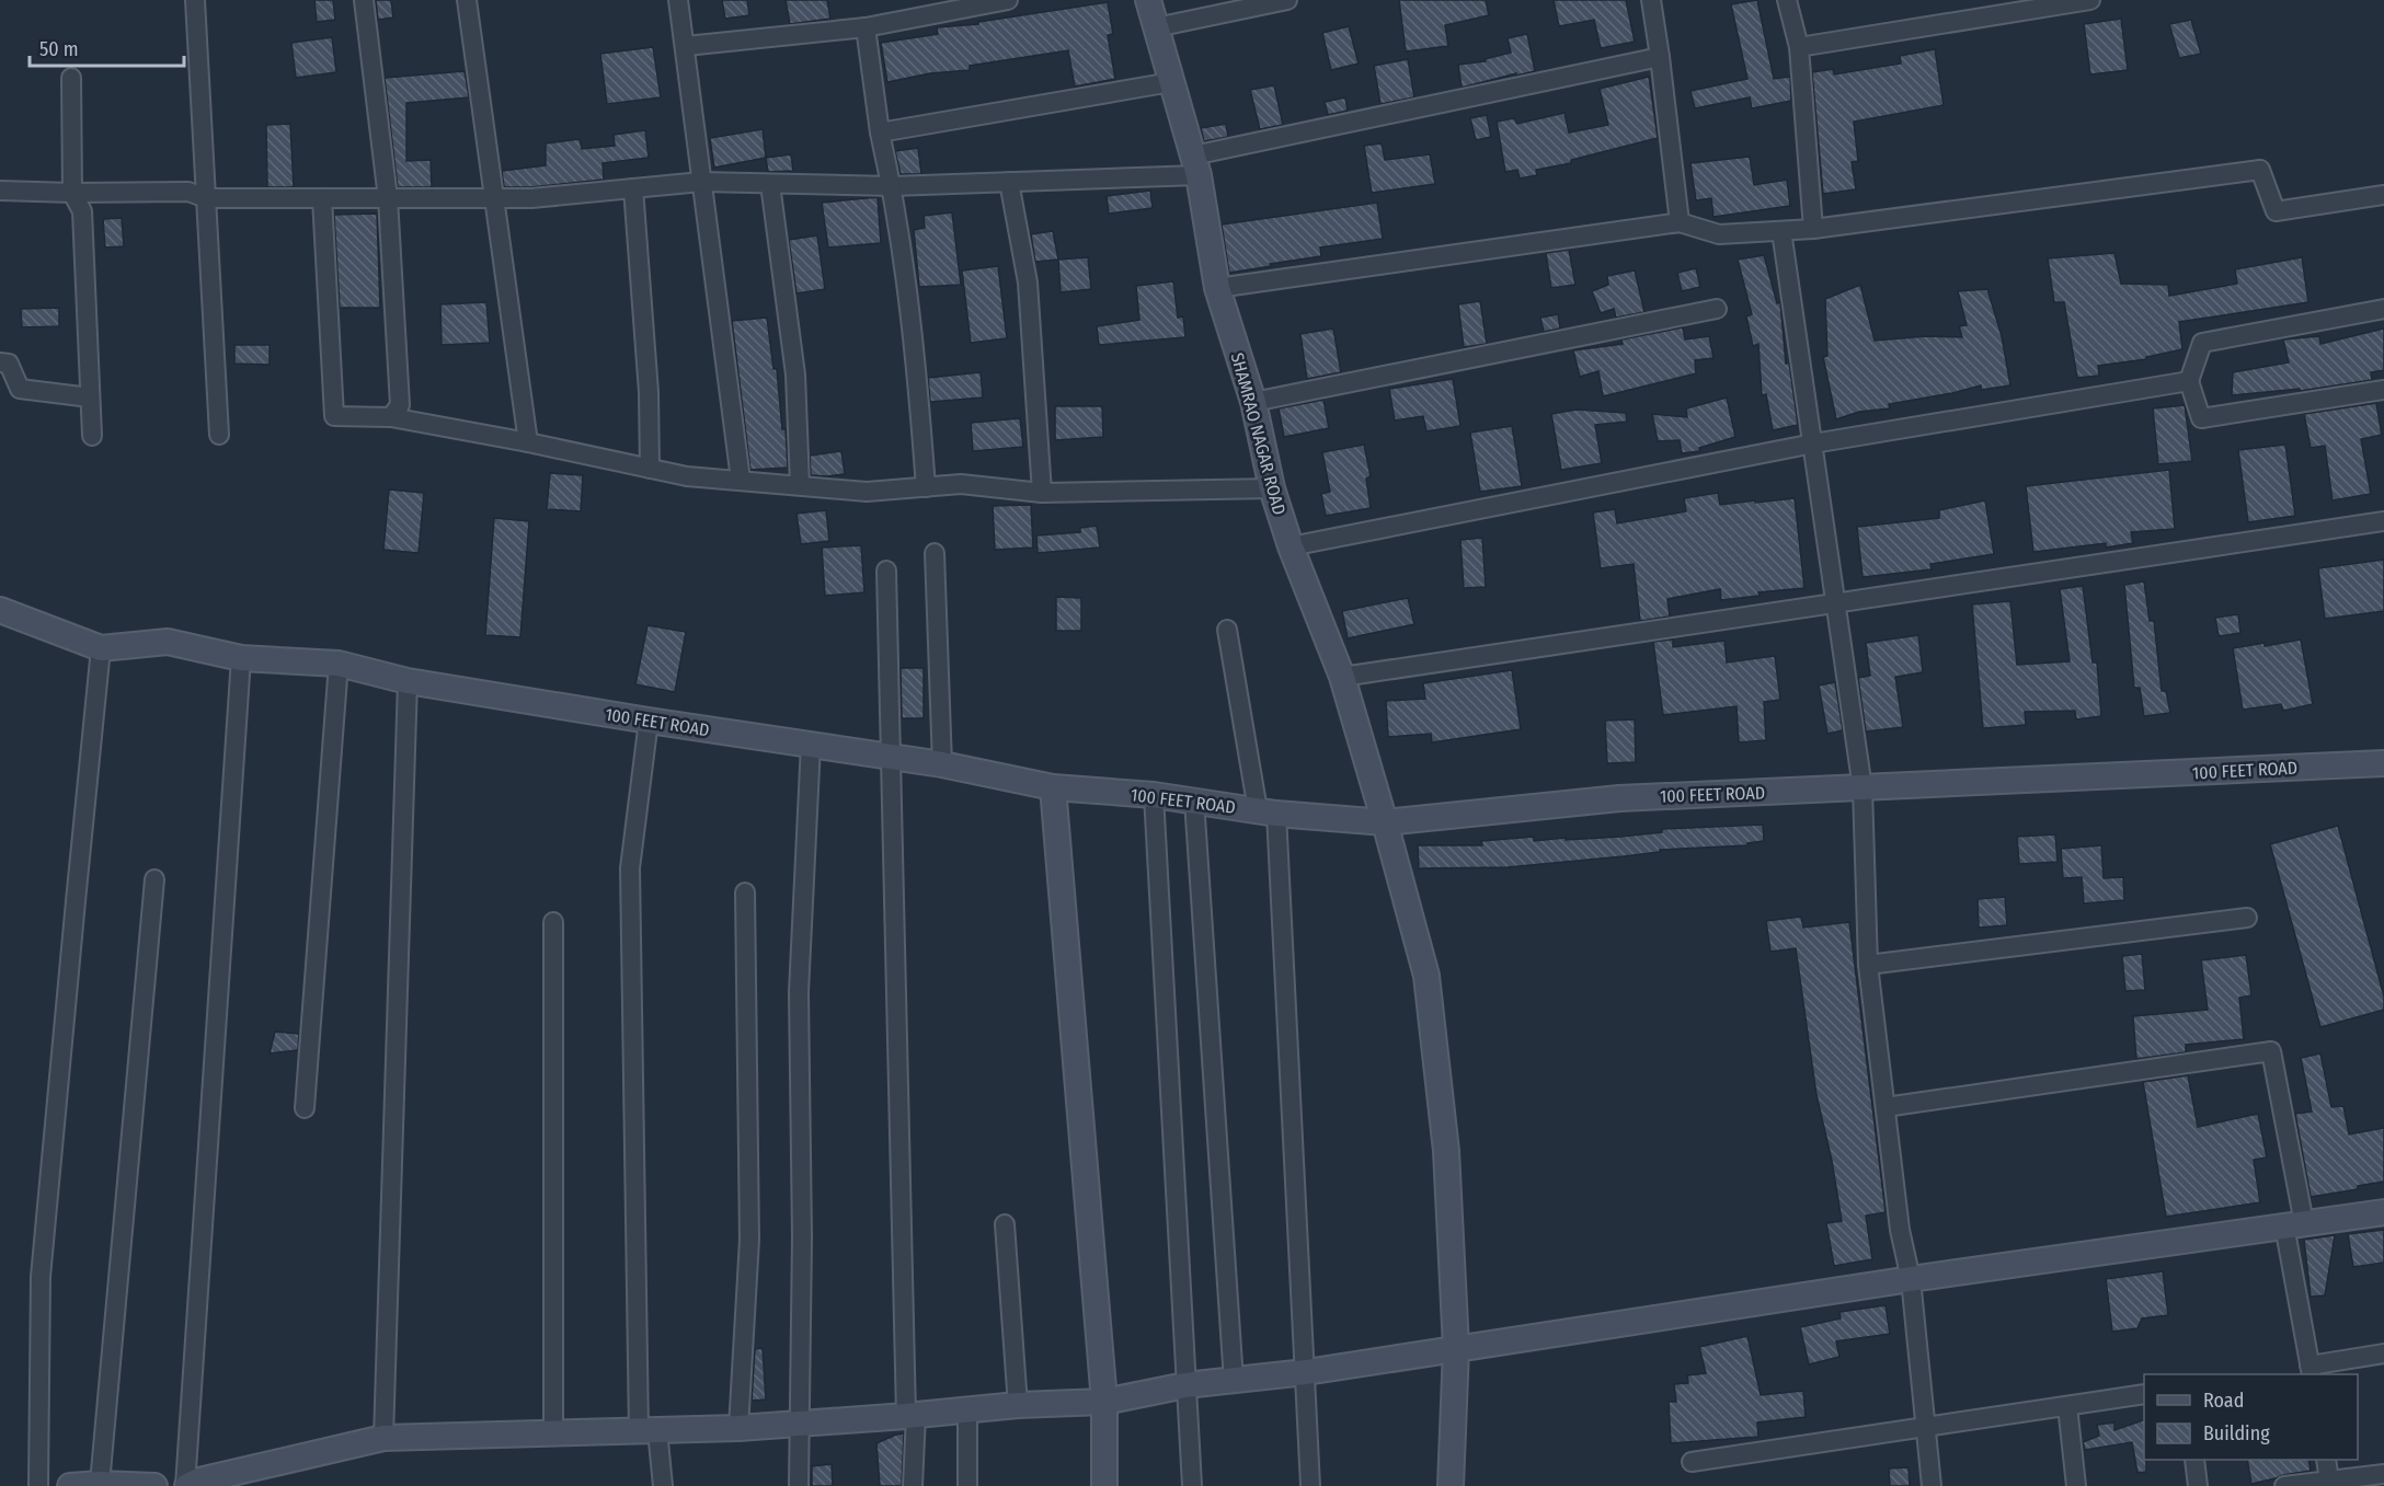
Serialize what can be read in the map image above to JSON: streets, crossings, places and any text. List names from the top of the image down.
{
  "streets": {
    "street": ["SHAMRAO NAGAR ROAD", "100 FEET ROAD"]
  },
  "crossings": [
    ["SHAMRAO NAGAR ROAD", "100 FEET ROAD"]
  ],
  "legend": ["Road", "Building"],
  "scale_bar": "50 m"
}
